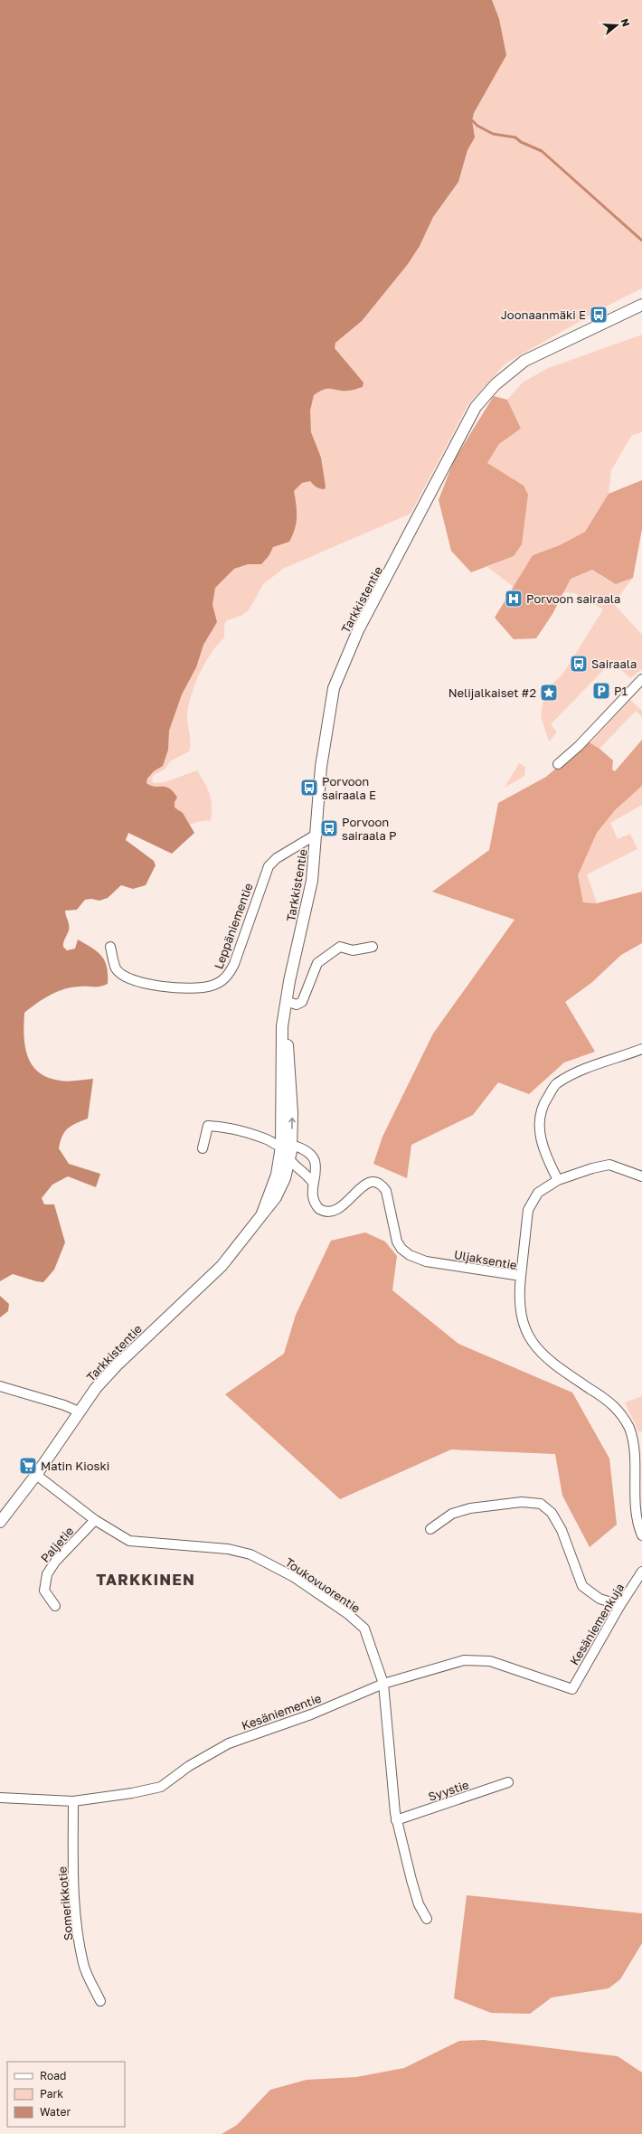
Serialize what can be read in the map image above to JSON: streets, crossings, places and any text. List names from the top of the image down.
{
  "streets": {
    "street": [
      "Tarkkistentie",
      "Leppäniementie",
      "Uljaksentie",
      "Paljetie",
      "Toukovuorentie",
      "Kesäniemenkuja",
      "Kesäniementie",
      "Syystie",
      "Somerikkotie"
    ]
  },
  "crossings": [
    ["Tarkkistentie", "Leppäniementie"],
    ["Tarkkistentie", "Uljaksentie"],
    ["Tarkkistentie", "Toukovuorentie"],
    ["Paljetie", "Toukovuorentie"],
    ["Toukovuorentie", "Kesäniementie"],
    ["Toukovuorentie", "Syystie"],
    ["Kesäniemenkuja", "Kesäniementie"],
    ["Kesäniementie", "Somerikkotie"]
  ],
  "districts": ["TARKKINEN"],
  "places": {
    "bus stop": [
      "Joonaanmäki E",
      "Sairaala",
      "Porvoon sairaala E",
      "Porvoon sairaala P"
    ],
    "hospital": ["Porvoon sairaala"],
    "parking": ["P1"],
    "place": ["Nelijalkaiset #2"],
    "supermarket": ["Matin Kioski"]
  },
  "legend": ["Road", "Park", "Water"],
  "north": "right"
}
